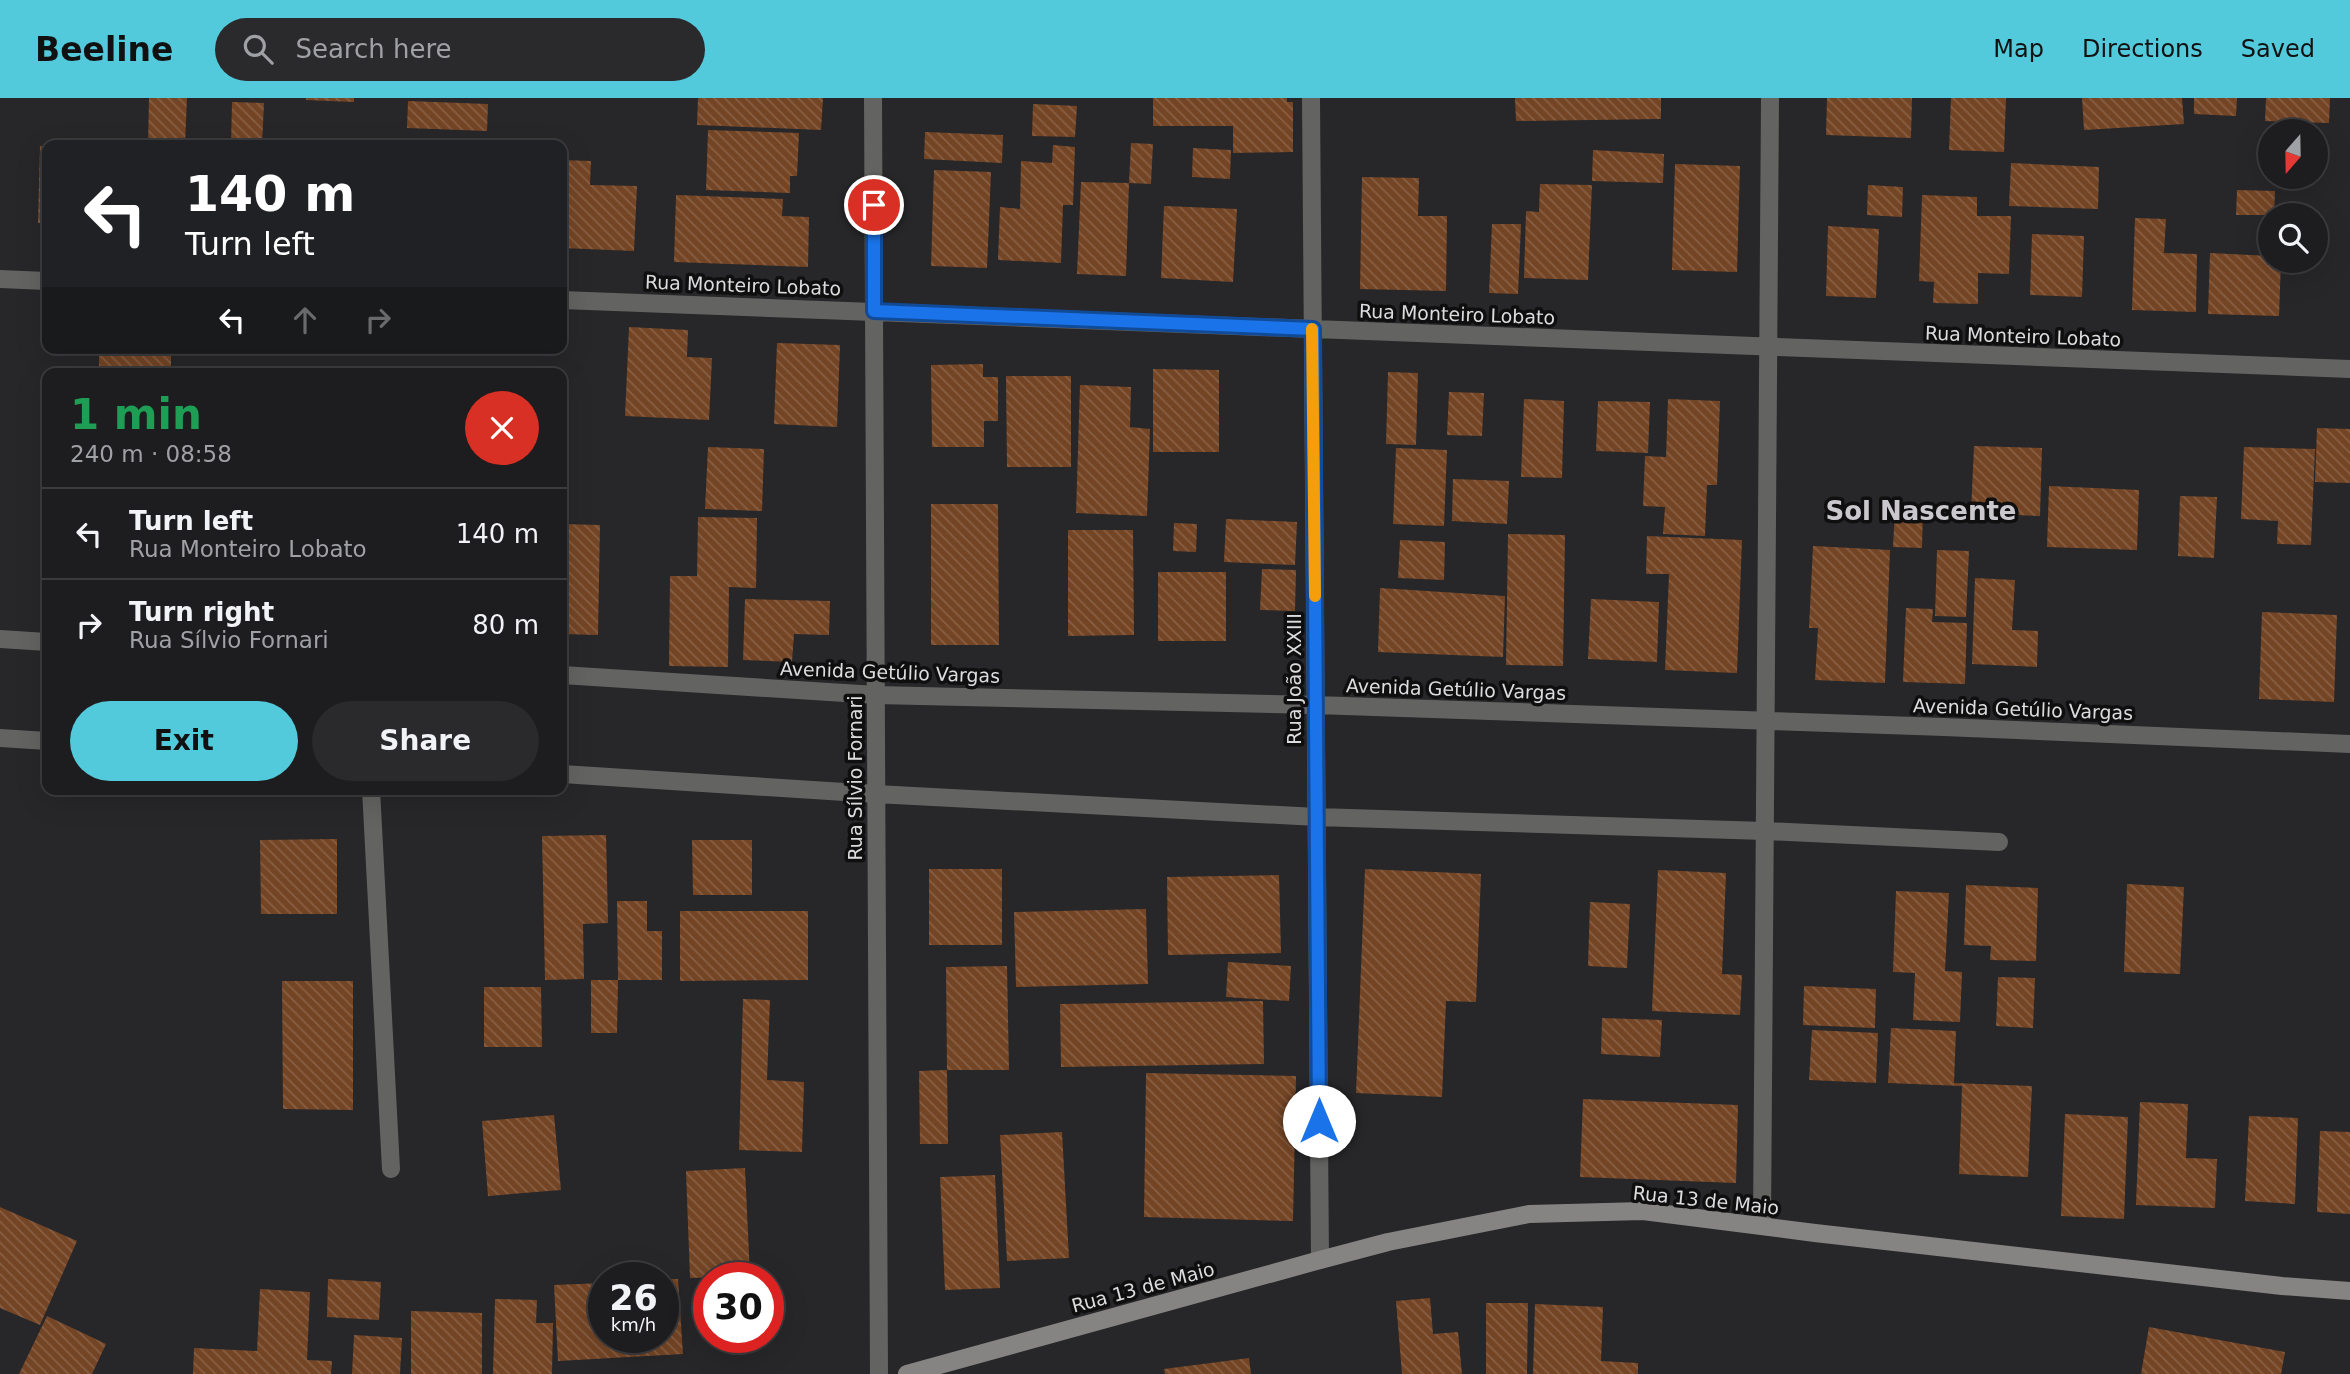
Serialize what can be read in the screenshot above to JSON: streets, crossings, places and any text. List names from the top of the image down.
{
  "streets": {
    "main road": ["Rua 13 de Maio"],
    "street": [
      "Rua Monteiro Lobato",
      "Avenida Getúlio Vargas",
      "Rua João XXIII",
      "Rua Sílvio Fornari"
    ]
  },
  "crossings": [
    ["Rua Monteiro Lobato", "Rua João XXIII"],
    ["Rua Monteiro Lobato", "Rua Sílvio Fornari"],
    ["Avenida Getúlio Vargas", "Rua João XXIII"],
    ["Avenida Getúlio Vargas", "Rua Sílvio Fornari"],
    ["Rua João XXIII", "Rua 13 de Maio"]
  ],
  "districts": ["Sol Nascente"],
  "north": "bottom",
  "page": {
    "header": "Beeline",
    "search": "Search here",
    "nav": ["Map", "Directions", "Saved"],
    "turn": ["140 m", "Turn left"],
    "heading": ["1 min", "240 m · 08:58"],
    "list": [
      {
        "name": "Turn left",
        "note": "Rua Monteiro Lobato",
        "value": "140 m"
      },
      {
        "name": "Turn right",
        "note": "Rua Sílvio Fornari",
        "value": "80 m"
      }
    ],
    "buttons": ["Exit", "Share"],
    "speed": "26 km/h",
    "limit": "30"
  }
}
